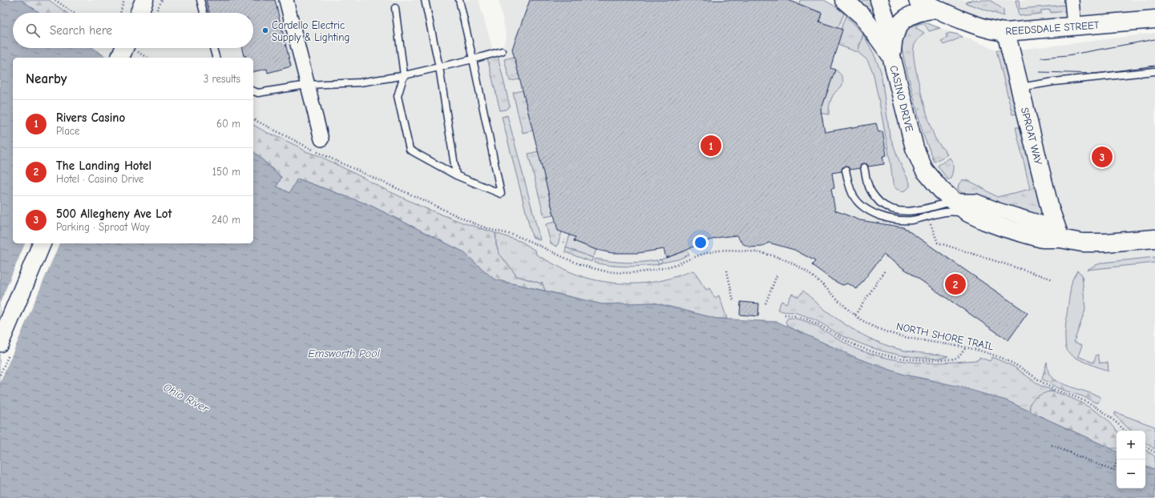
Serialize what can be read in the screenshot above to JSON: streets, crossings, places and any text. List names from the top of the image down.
{
  "streets": {
    "main road": ["REEDSDALE STREET", "CASINO DRIVE", "SPROAT WAY"],
    "path": ["NORTH SHORE TRAIL"]
  },
  "crossings": [
    ["REEDSDALE STREET", "SPROAT WAY"],
    ["CASINO DRIVE", "SPROAT WAY"]
  ],
  "water": ["Emsworth Pool", "Ohio River"],
  "places": ["Cardello Electric Supply & Lighting"],
  "page": {
    "search": "Search here",
    "heading": ["Nearby", "3 results"],
    "list": [
      {
        "mark": "1",
        "name": "Rivers Casino",
        "note": "Place",
        "value": "60 m"
      },
      {
        "mark": "2",
        "name": "The Landing Hotel",
        "note": "Hotel · Casino Drive",
        "value": "150 m"
      },
      {
        "mark": "3",
        "name": "500 Allegheny Ave Lot",
        "note": "Parking · Sproat Way",
        "value": "240 m"
      }
    ],
    "pins": ["1", "3", "2"],
    "map_buttons": ["+", "−"]
  }
}
